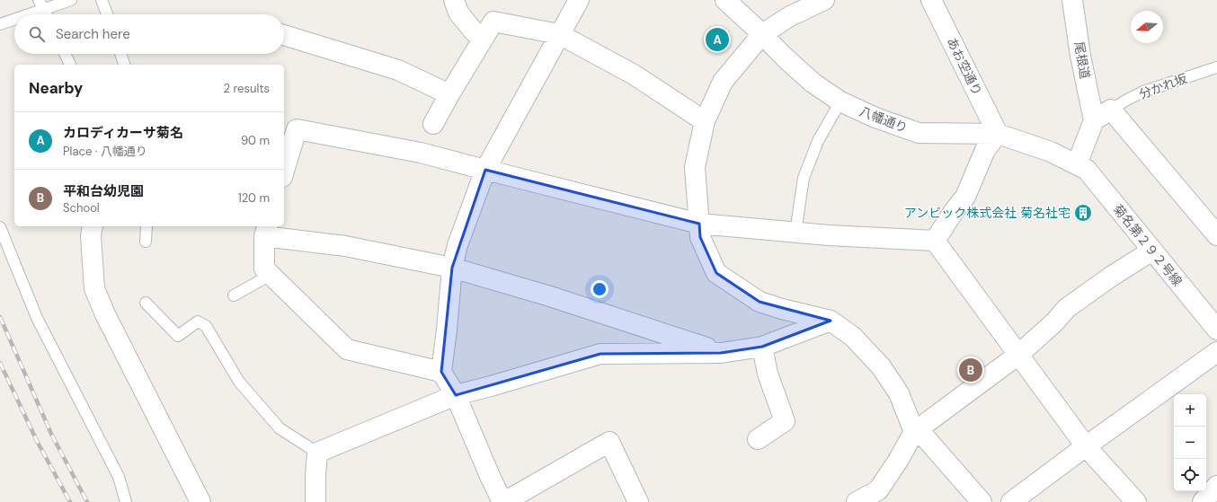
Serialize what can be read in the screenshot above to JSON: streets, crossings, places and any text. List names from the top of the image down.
{
  "streets": {
    "street": [
      "尾根道",
      "あお空通り",
      "八幡通り",
      "菊名第２９２号線"
    ],
    "lane": ["分かれ坂"]
  },
  "crossings": [
    ["あお空通り", "八幡通り"],
    ["八幡通り", "菊名第２９２号線"]
  ],
  "places": {
    "building": ["アンビック株式会社 菊名社宅"]
  },
  "north": "left",
  "page": {
    "search": "Search here",
    "pins": ["A", "B"],
    "heading": ["Nearby", "2 results"],
    "list": [
      {
        "mark": "A",
        "name": "カロディカーサ菊名",
        "note": "Place · 八幡通り",
        "value": "90 m"
      },
      {
        "mark": "B",
        "name": "平和台幼児園",
        "note": "School",
        "value": "120 m"
      }
    ],
    "map_buttons": ["+", "−"]
  }
}
